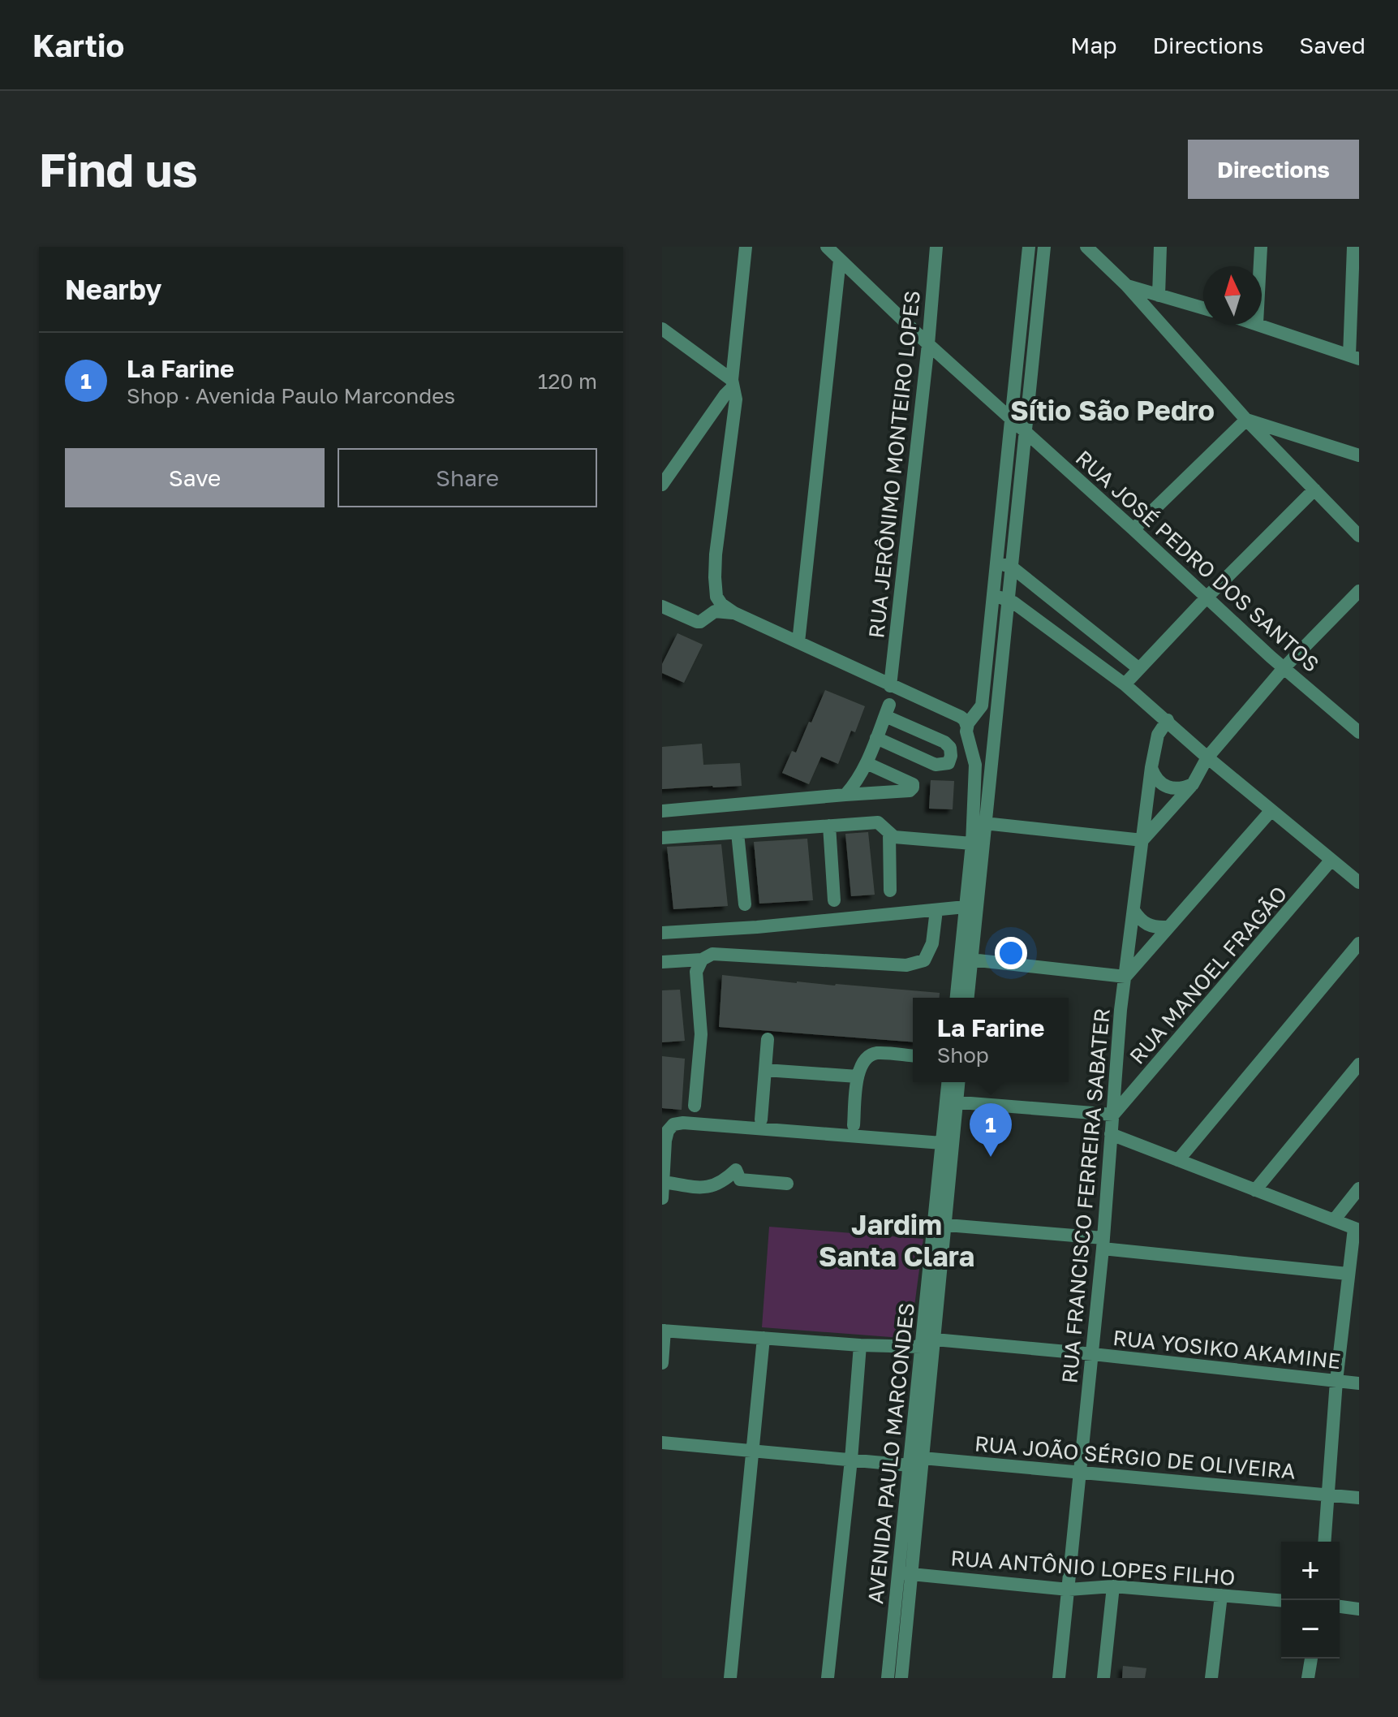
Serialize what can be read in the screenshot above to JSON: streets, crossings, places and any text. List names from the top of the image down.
{
  "streets": {
    "street": [
      "RUA JERÔNIMO MONTEIRO LOPES",
      "RUA JOSÉ PEDRO DOS SANTOS",
      "RUA MANOEL FRAGÃO",
      "RUA FRANCISCO FERREIRA SABATER",
      "RUA YOSIKO AKAMINE",
      "AVENIDA PAULO MARCONDES",
      "RUA JOÃO SÉRGIO DE OLIVEIRA",
      "RUA ANTÔNIO LOPES FILHO"
    ]
  },
  "crossings": [
    ["RUA JERÔNIMO MONTEIRO LOPES", "RUA JOSÉ PEDRO DOS SANTOS"],
    ["RUA MANOEL FRAGÃO", "RUA FRANCISCO FERREIRA SABATER"],
    ["RUA FRANCISCO FERREIRA SABATER", "RUA YOSIKO AKAMINE"],
    ["RUA FRANCISCO FERREIRA SABATER", "RUA JOÃO SÉRGIO DE OLIVEIRA"],
    ["RUA FRANCISCO FERREIRA SABATER", "RUA ANTÔNIO LOPES FILHO"],
    ["RUA YOSIKO AKAMINE", "AVENIDA PAULO MARCONDES"],
    ["AVENIDA PAULO MARCONDES", "RUA JOÃO SÉRGIO DE OLIVEIRA"],
    ["AVENIDA PAULO MARCONDES", "RUA ANTÔNIO LOPES FILHO"]
  ],
  "districts": ["Sítio São Pedro", "Jardim Santa Clara"],
  "north": "top",
  "page": {
    "header": "Kartio",
    "nav": ["Map", "Directions", "Saved"],
    "buttons": [
      "Directions",
      ["Save", "Share"]
    ],
    "title": "Find us",
    "heading": "Nearby",
    "list": [
      {
        "mark": "1",
        "name": "La Farine",
        "note": "Shop · Avenida Paulo Marcondes",
        "value": "120 m"
      }
    ],
    "popup": ["La Farine", "Shop"],
    "pins": "1",
    "map_buttons": ["+", "−"]
  }
}
